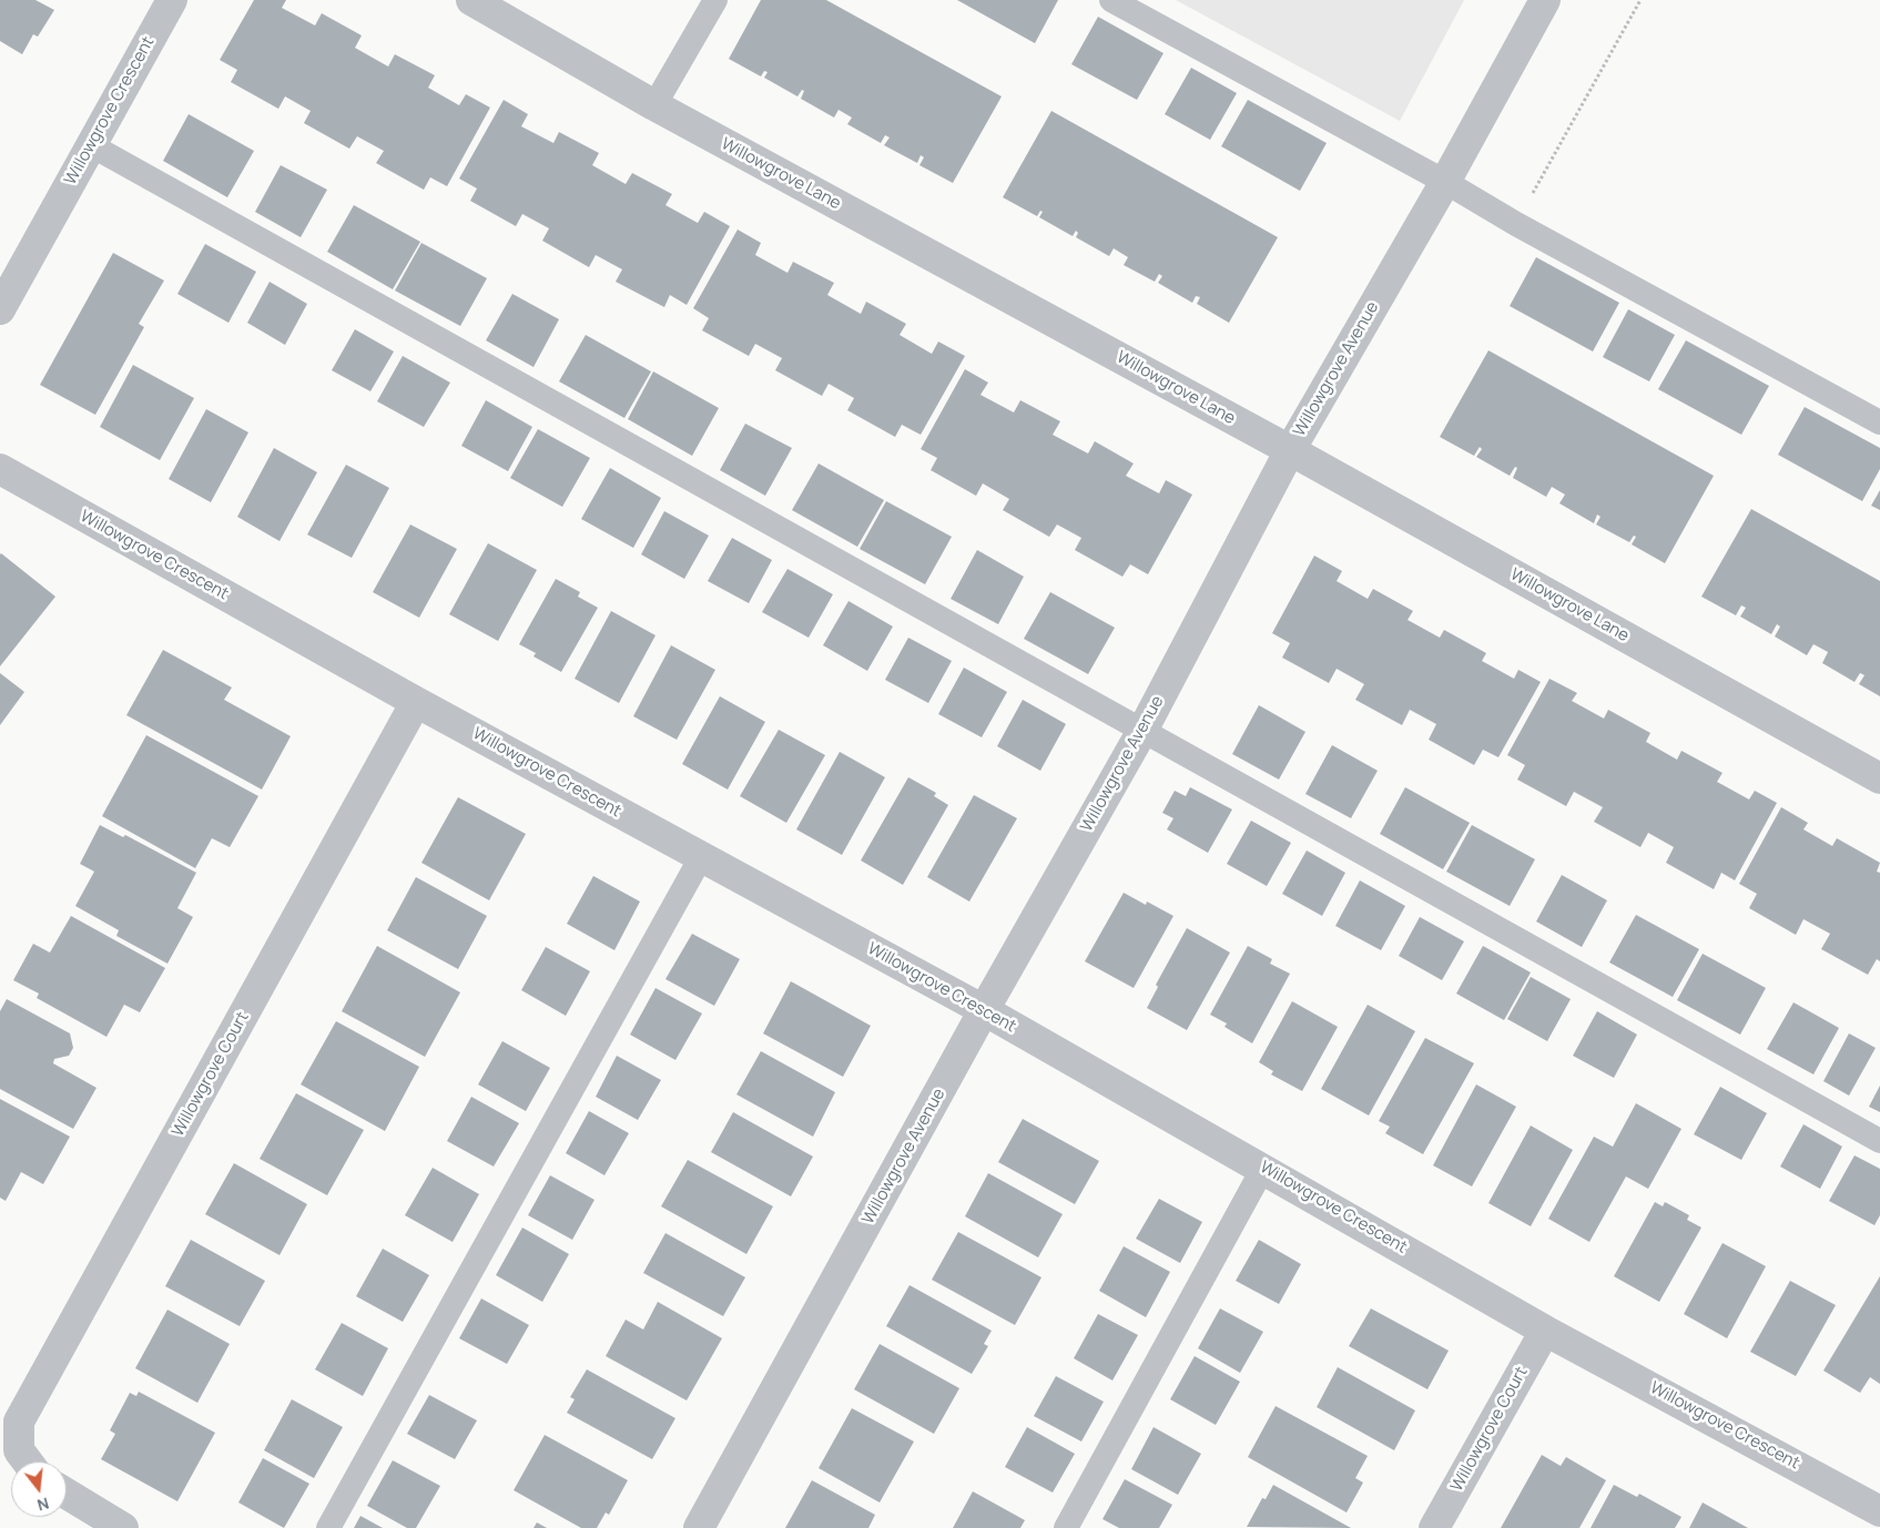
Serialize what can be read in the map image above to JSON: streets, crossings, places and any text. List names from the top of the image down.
{
  "streets": {
    "street": [
      "Willowgrove Crescent",
      "Willowgrove Lane",
      "Willowgrove Avenue",
      "Willowgrove Court"
    ]
  },
  "crossings": [
    ["Willowgrove Crescent", "Willowgrove Avenue"],
    ["Willowgrove Crescent", "Willowgrove Court"],
    ["Willowgrove Lane", "Willowgrove Avenue"]
  ],
  "north": "bottom"
}
